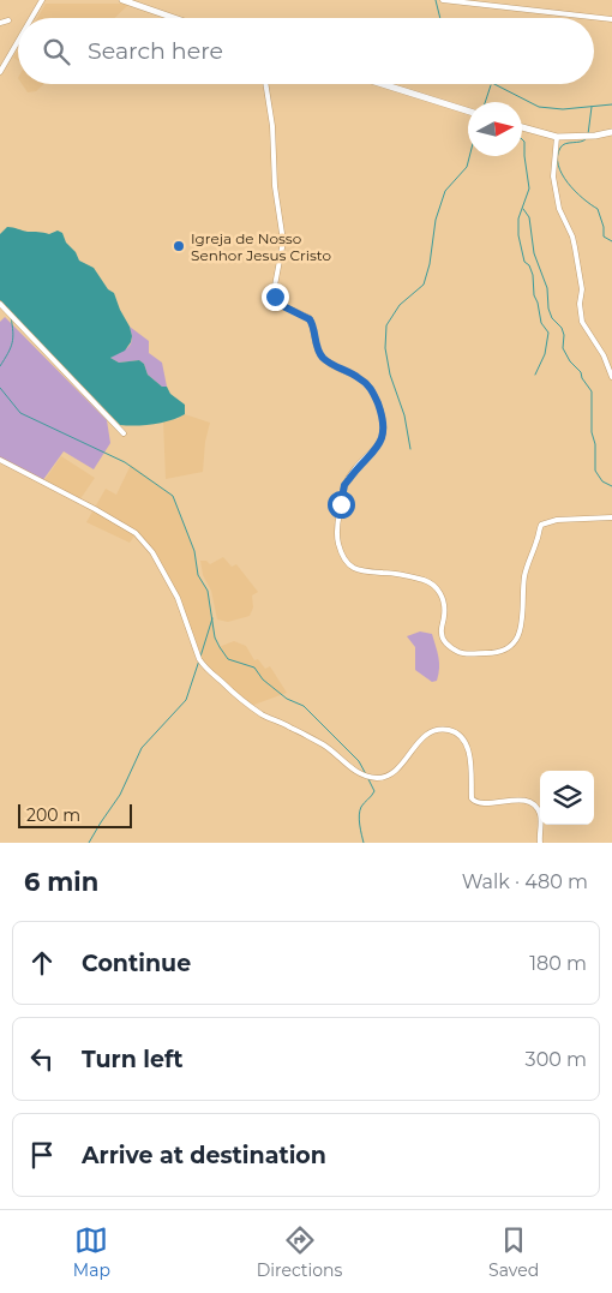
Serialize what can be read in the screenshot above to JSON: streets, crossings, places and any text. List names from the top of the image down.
{
  "places": ["Igreja de Nosso Senhor Jesus Cristo"],
  "scale_bar": "200 m",
  "north": "right",
  "page": {
    "search": "Search here",
    "scale": "200 m",
    "heading": ["6 min", "Walk · 480 m"],
    "list": [
      ["Continue", "180 m"],
      ["Turn left", "300 m"],
      "Arrive at destination"
    ],
    "nav": ["Map", "Directions", "Saved"]
  }
}
